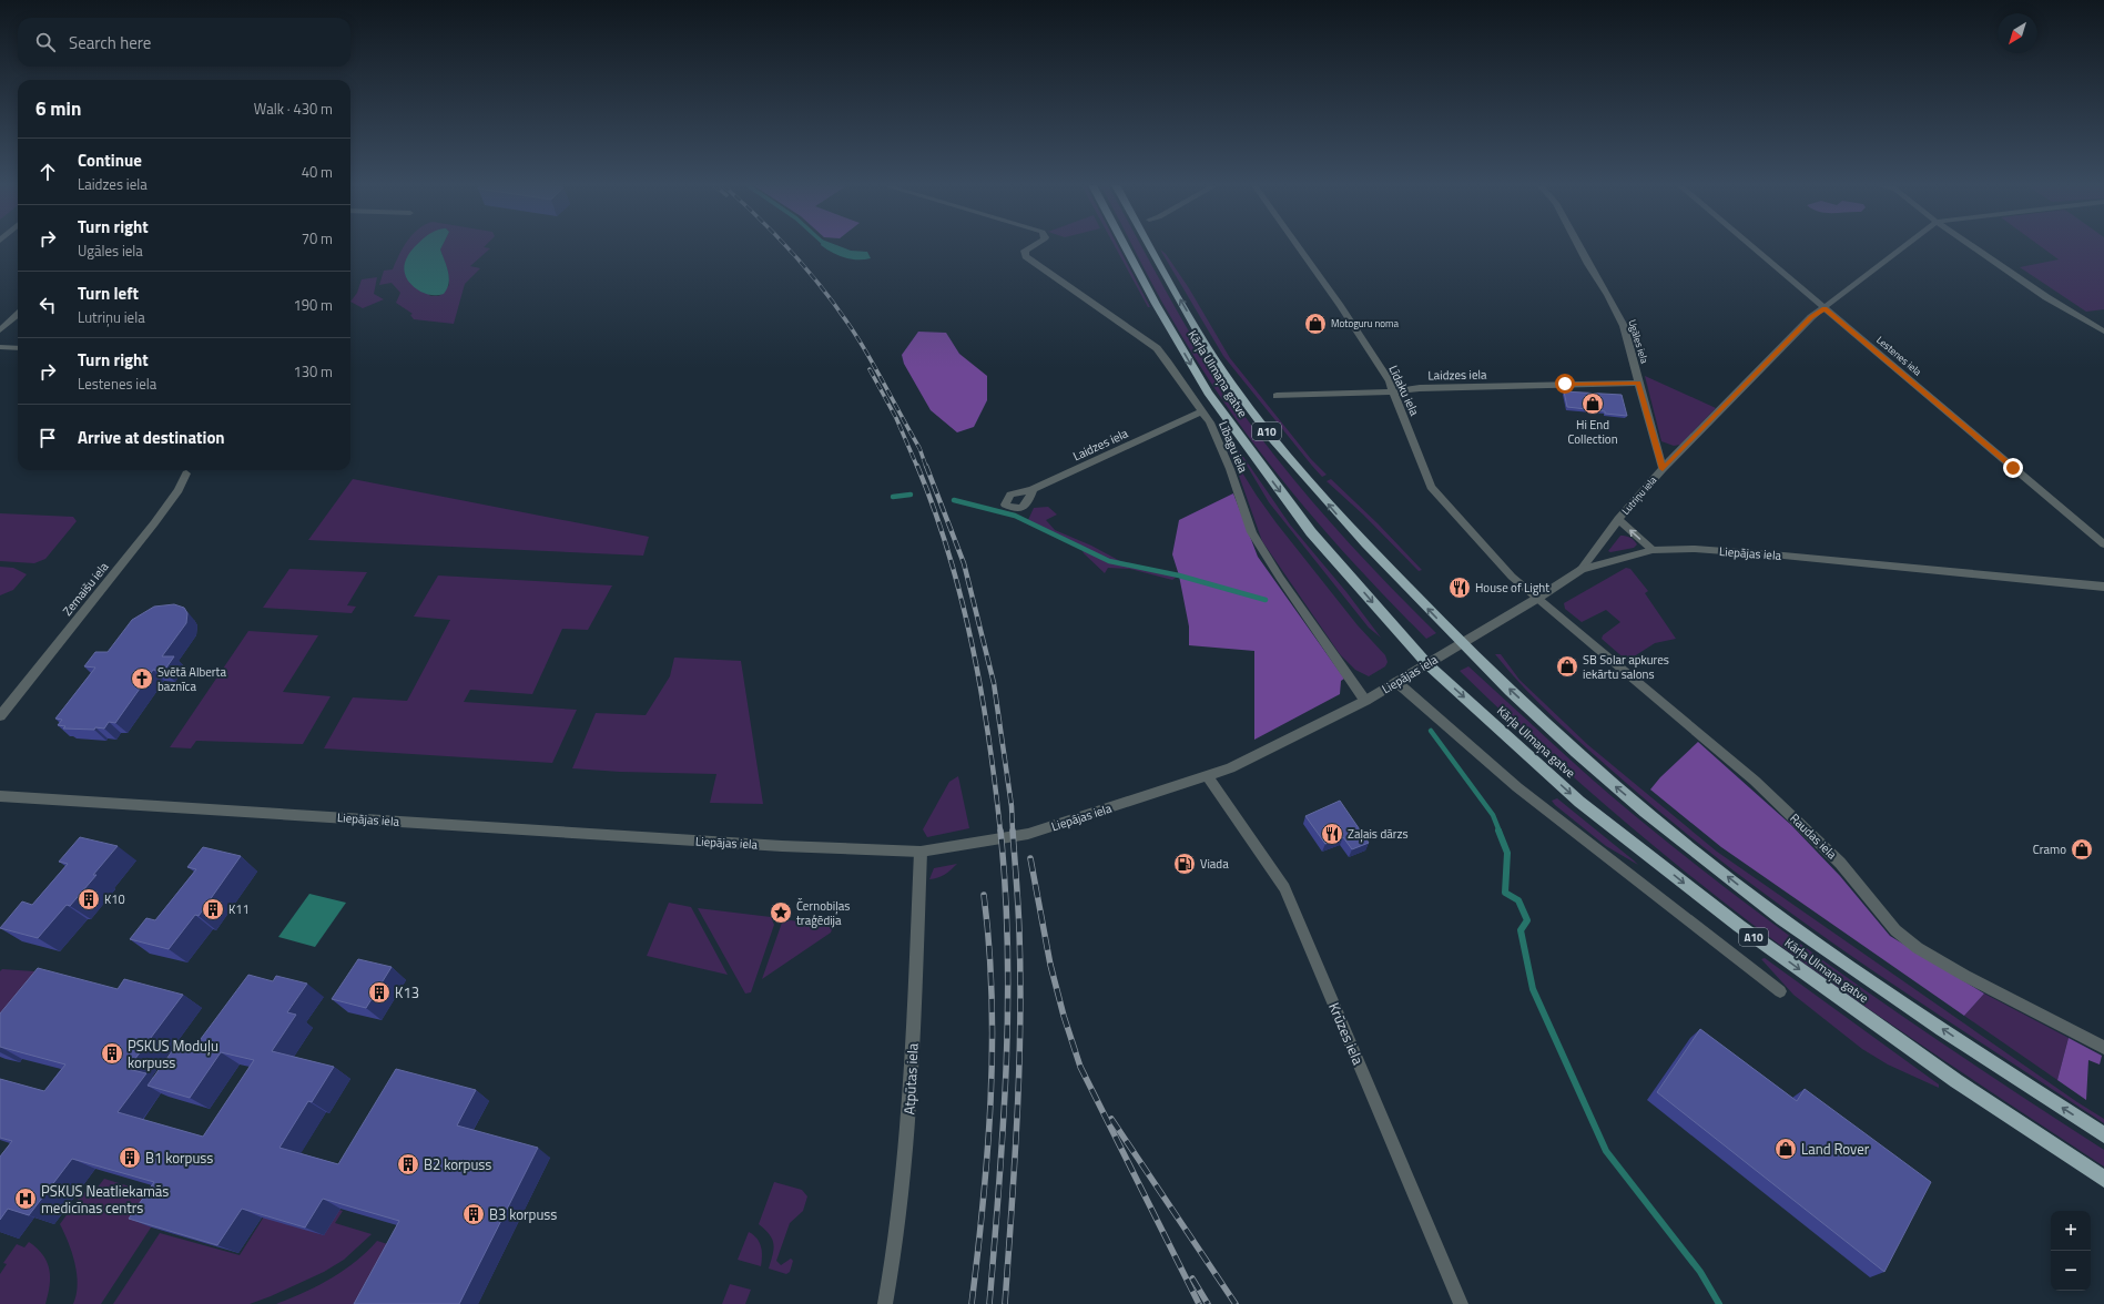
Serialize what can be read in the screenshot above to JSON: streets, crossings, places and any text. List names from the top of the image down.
{
  "streets": {
    "highway": ["Kārļa Ulmaņa gatve", "A10"],
    "street": [
      "Ugāles iela",
      "Lestenes iela",
      "Laidzes iela",
      "Līdaku iela",
      "Lībagu iela",
      "Lutriņu iela",
      "Liepājas iela",
      "Zemaišu iela",
      "Raudas iela",
      "Krūzes iela",
      "Atpūtas iela"
    ]
  },
  "crossings": [
    ["Ugāles iela", "Laidzes iela"],
    ["Ugāles iela", "Lutriņu iela"],
    ["Lestenes iela", "Lutriņu iela"],
    ["Kārļa Ulmaņa gatve", "Liepājas iela"],
    ["Laidzes iela", "Līdaku iela"],
    ["Laidzes iela", "Lībagu iela"],
    ["Līdaku iela", "Liepājas iela"],
    ["Līdaku iela", "Raudas iela"],
    ["Lībagu iela", "Liepājas iela"],
    ["Lutriņu iela", "Liepājas iela"],
    ["Liepājas iela", "Raudas iela"],
    ["Liepājas iela", "Krūzes iela"],
    ["Liepājas iela", "Atpūtas iela"]
  ],
  "places": {
    "shop": [
      "Motoguru noma",
      "Hi End Collection",
      "SB Solar apkures iekārtu salons",
      "Cramo",
      "Land Rover"
    ],
    "restaurant": ["House of Light", "Zaļais dārzs"],
    "church": ["Svētā Alberta baznīca"],
    "fuel station": ["Viada"],
    "building": [
      "K10",
      "K11",
      "K13",
      "PSKUS Moduļu korpuss",
      "B1 korpuss",
      "B2 korpuss",
      "B3 korpuss"
    ],
    "place": ["Černobiļas traģēdija"],
    "hospital": ["PSKUS Neatliekamās medicīnas centrs"]
  },
  "north": "bottom left",
  "page": {
    "search": "Search here",
    "heading": ["6 min", "Walk · 430 m"],
    "list": [
      ["Continue", "Laidzes iela", "40 m"],
      ["Turn right", "Ugāles iela", "70 m"],
      ["Turn left", "Lutriņu iela", "190 m"],
      ["Turn right", "Lestenes iela", "130 m"],
      "Arrive at destination"
    ],
    "map_buttons": ["+", "−"]
  }
}
